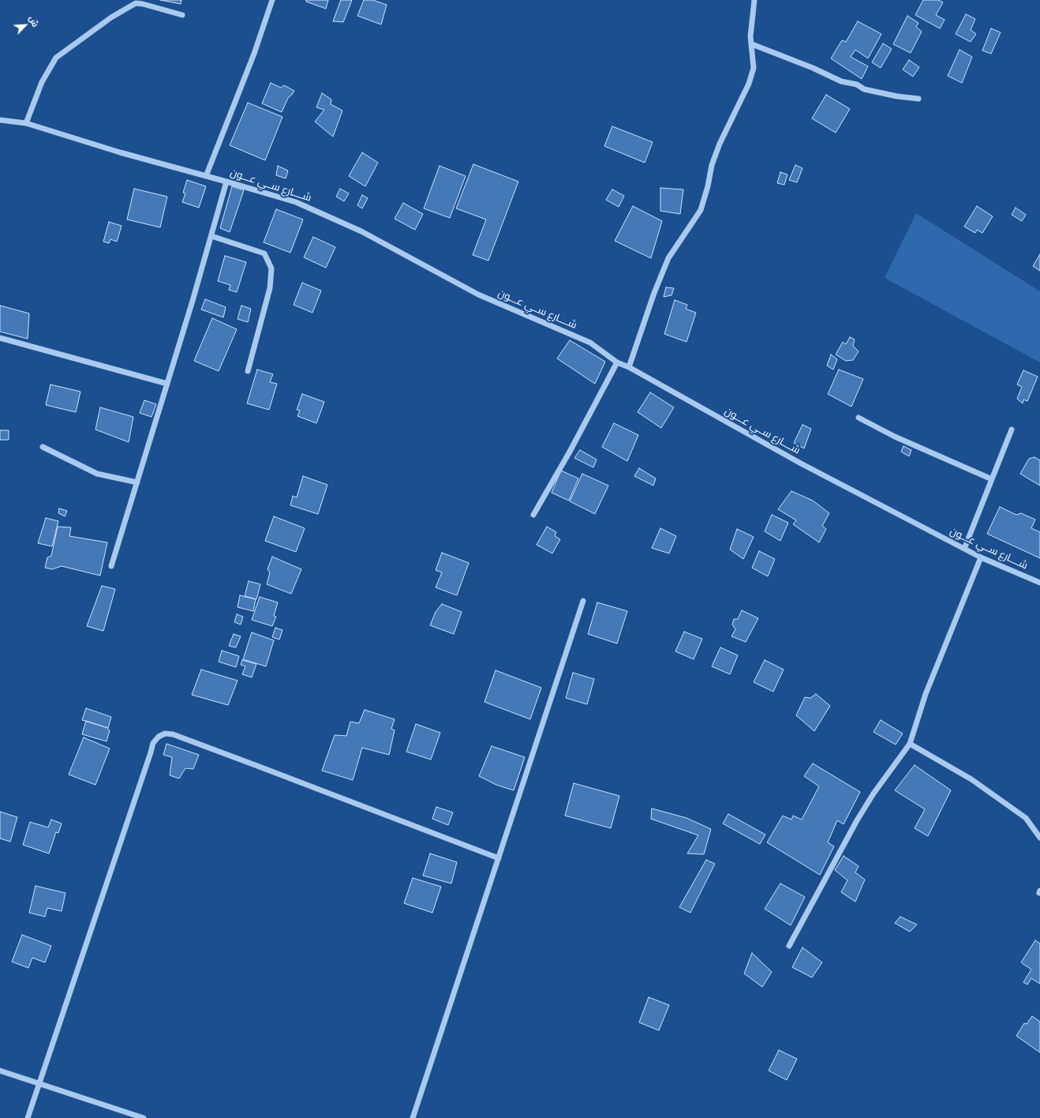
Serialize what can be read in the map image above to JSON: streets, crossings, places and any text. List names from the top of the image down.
{
  "streets": {
    "street": ["شــــارع ســي عـــون"]
  },
  "north": "top right"
}
